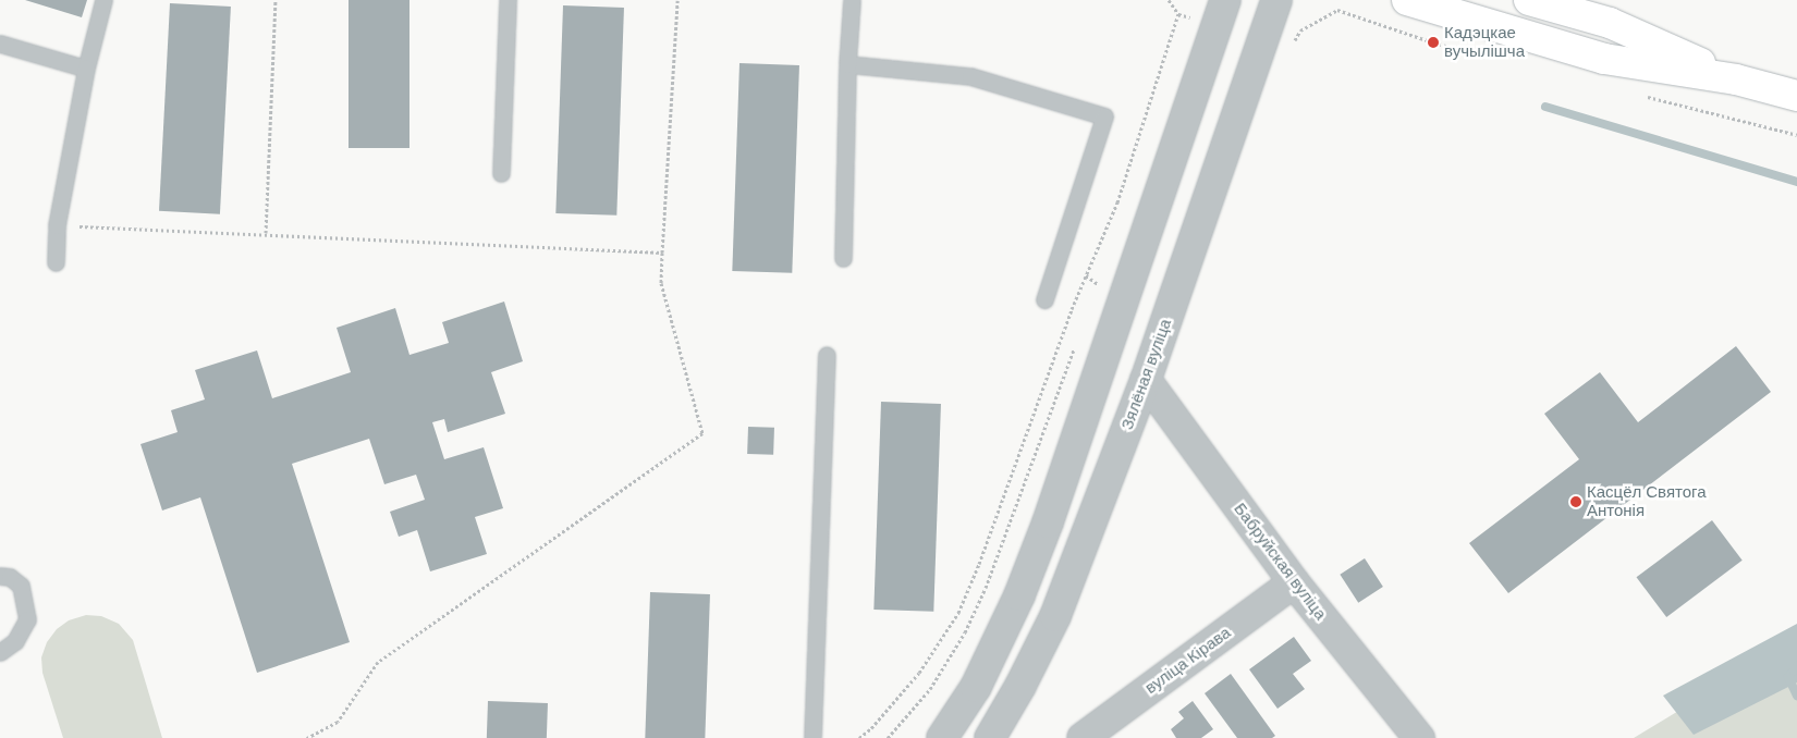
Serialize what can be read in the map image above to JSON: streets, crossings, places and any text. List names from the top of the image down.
{
  "streets": {
    "street": ["Зялёная вуліца", "Бабруйская вуліца", "вуліца Кірава"]
  },
  "crossings": [
    ["Зялёная вуліца", "Бабруйская вуліца"],
    ["Бабруйская вуліца", "вуліца Кірава"]
  ],
  "places": ["Кадэцкае вучылішча", "Касцёл Святога Антонія"]
}
